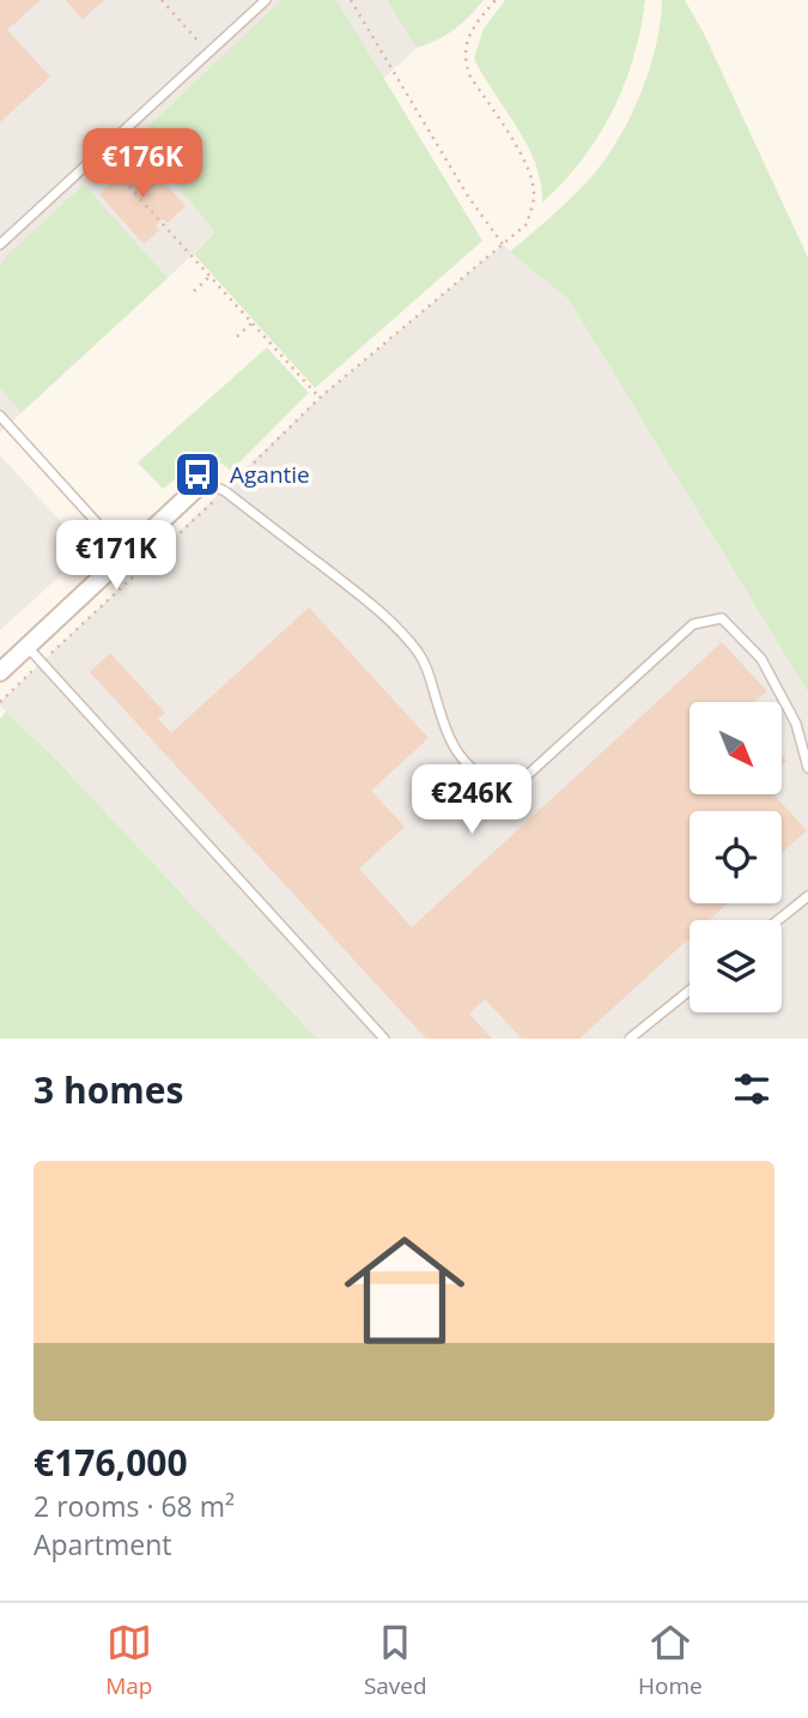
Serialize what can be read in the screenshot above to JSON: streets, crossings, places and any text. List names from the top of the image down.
{
  "places": {
    "bus stop": ["Agantie"]
  },
  "north": "bottom right",
  "page": {
    "price": ["€176K", "€171K", "€246K"],
    "heading": "3 homes",
    "list": [
      {
        "name": "€176,000",
        "note": "2 rooms · 68 m² · Apartment"
      }
    ],
    "tabs": ["Map", "Saved", "Home"]
  }
}
